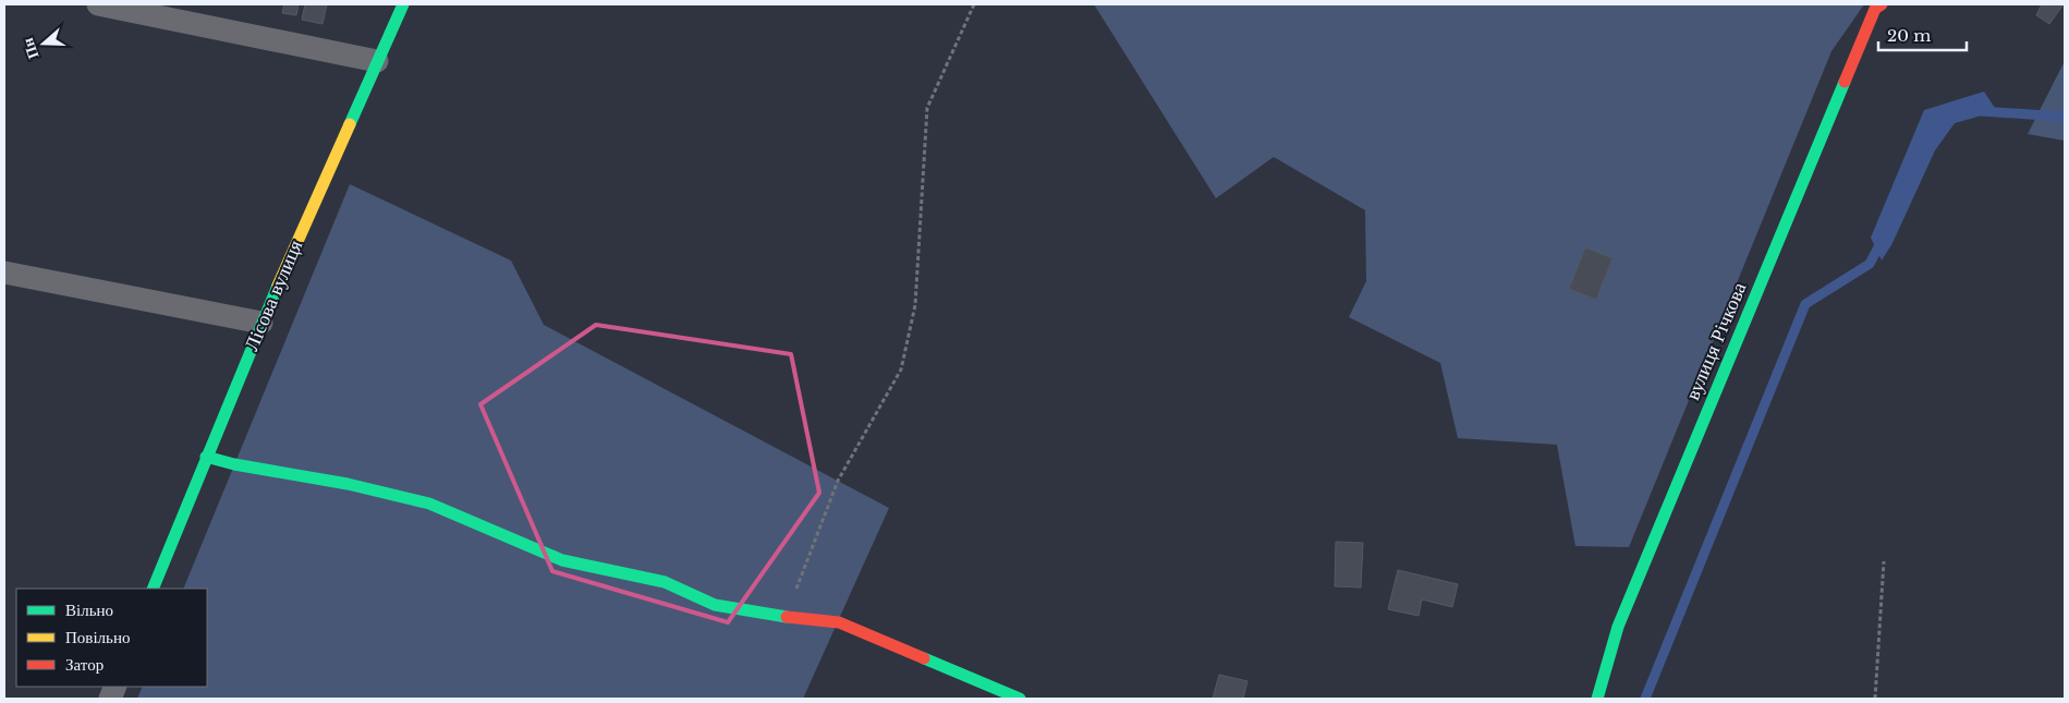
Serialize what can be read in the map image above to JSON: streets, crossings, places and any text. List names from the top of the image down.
{
  "streets": {
    "street": ["Лісова вулиця", "вулиця Річкова"]
  },
  "legend": ["Вільно", "Повільно", "Затор"],
  "scale_bar": "20 m",
  "north": "left"
}
